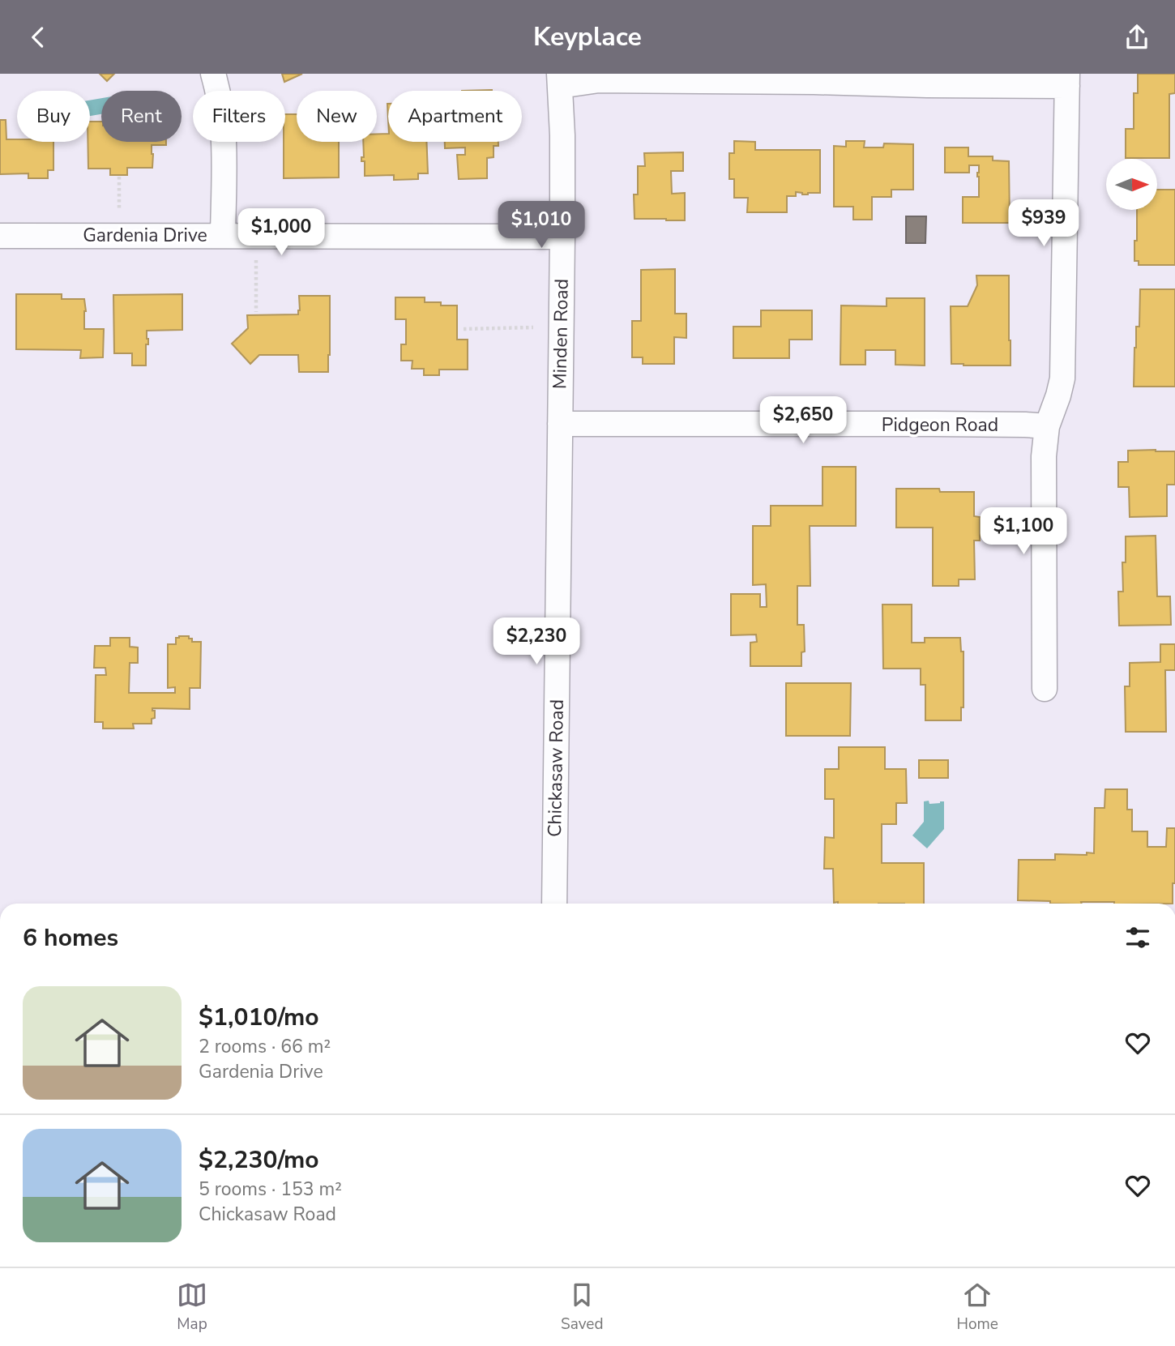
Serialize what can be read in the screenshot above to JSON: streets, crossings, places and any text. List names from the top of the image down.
{
  "streets": {
    "street": [
      "Gardenia Drive",
      "Minden Road",
      "Pidgeon Road",
      "Chickasaw Road"
    ]
  },
  "crossings": [
    ["Gardenia Drive", "Minden Road"],
    ["Minden Road", "Pidgeon Road"],
    ["Minden Road", "Chickasaw Road"],
    ["Pidgeon Road", "Chickasaw Road"]
  ],
  "north": "right",
  "page": {
    "header": "Keyplace",
    "chip": [
      "Buy",
      "Rent",
      "Filters",
      "New",
      "Apartment"
    ],
    "price": [
      "$939",
      "$1,010",
      "$1,000",
      "$2,650",
      "$1,100",
      "$2,230"
    ],
    "heading": "6 homes",
    "list": [
      {
        "name": "$1,010/mo",
        "note": "2 rooms · 66 m² · Gardenia Drive"
      },
      {
        "name": "$2,230/mo",
        "note": "5 rooms · 153 m² · Chickasaw Road"
      }
    ],
    "tabs": ["Map", "Saved", "Home"]
  }
}
